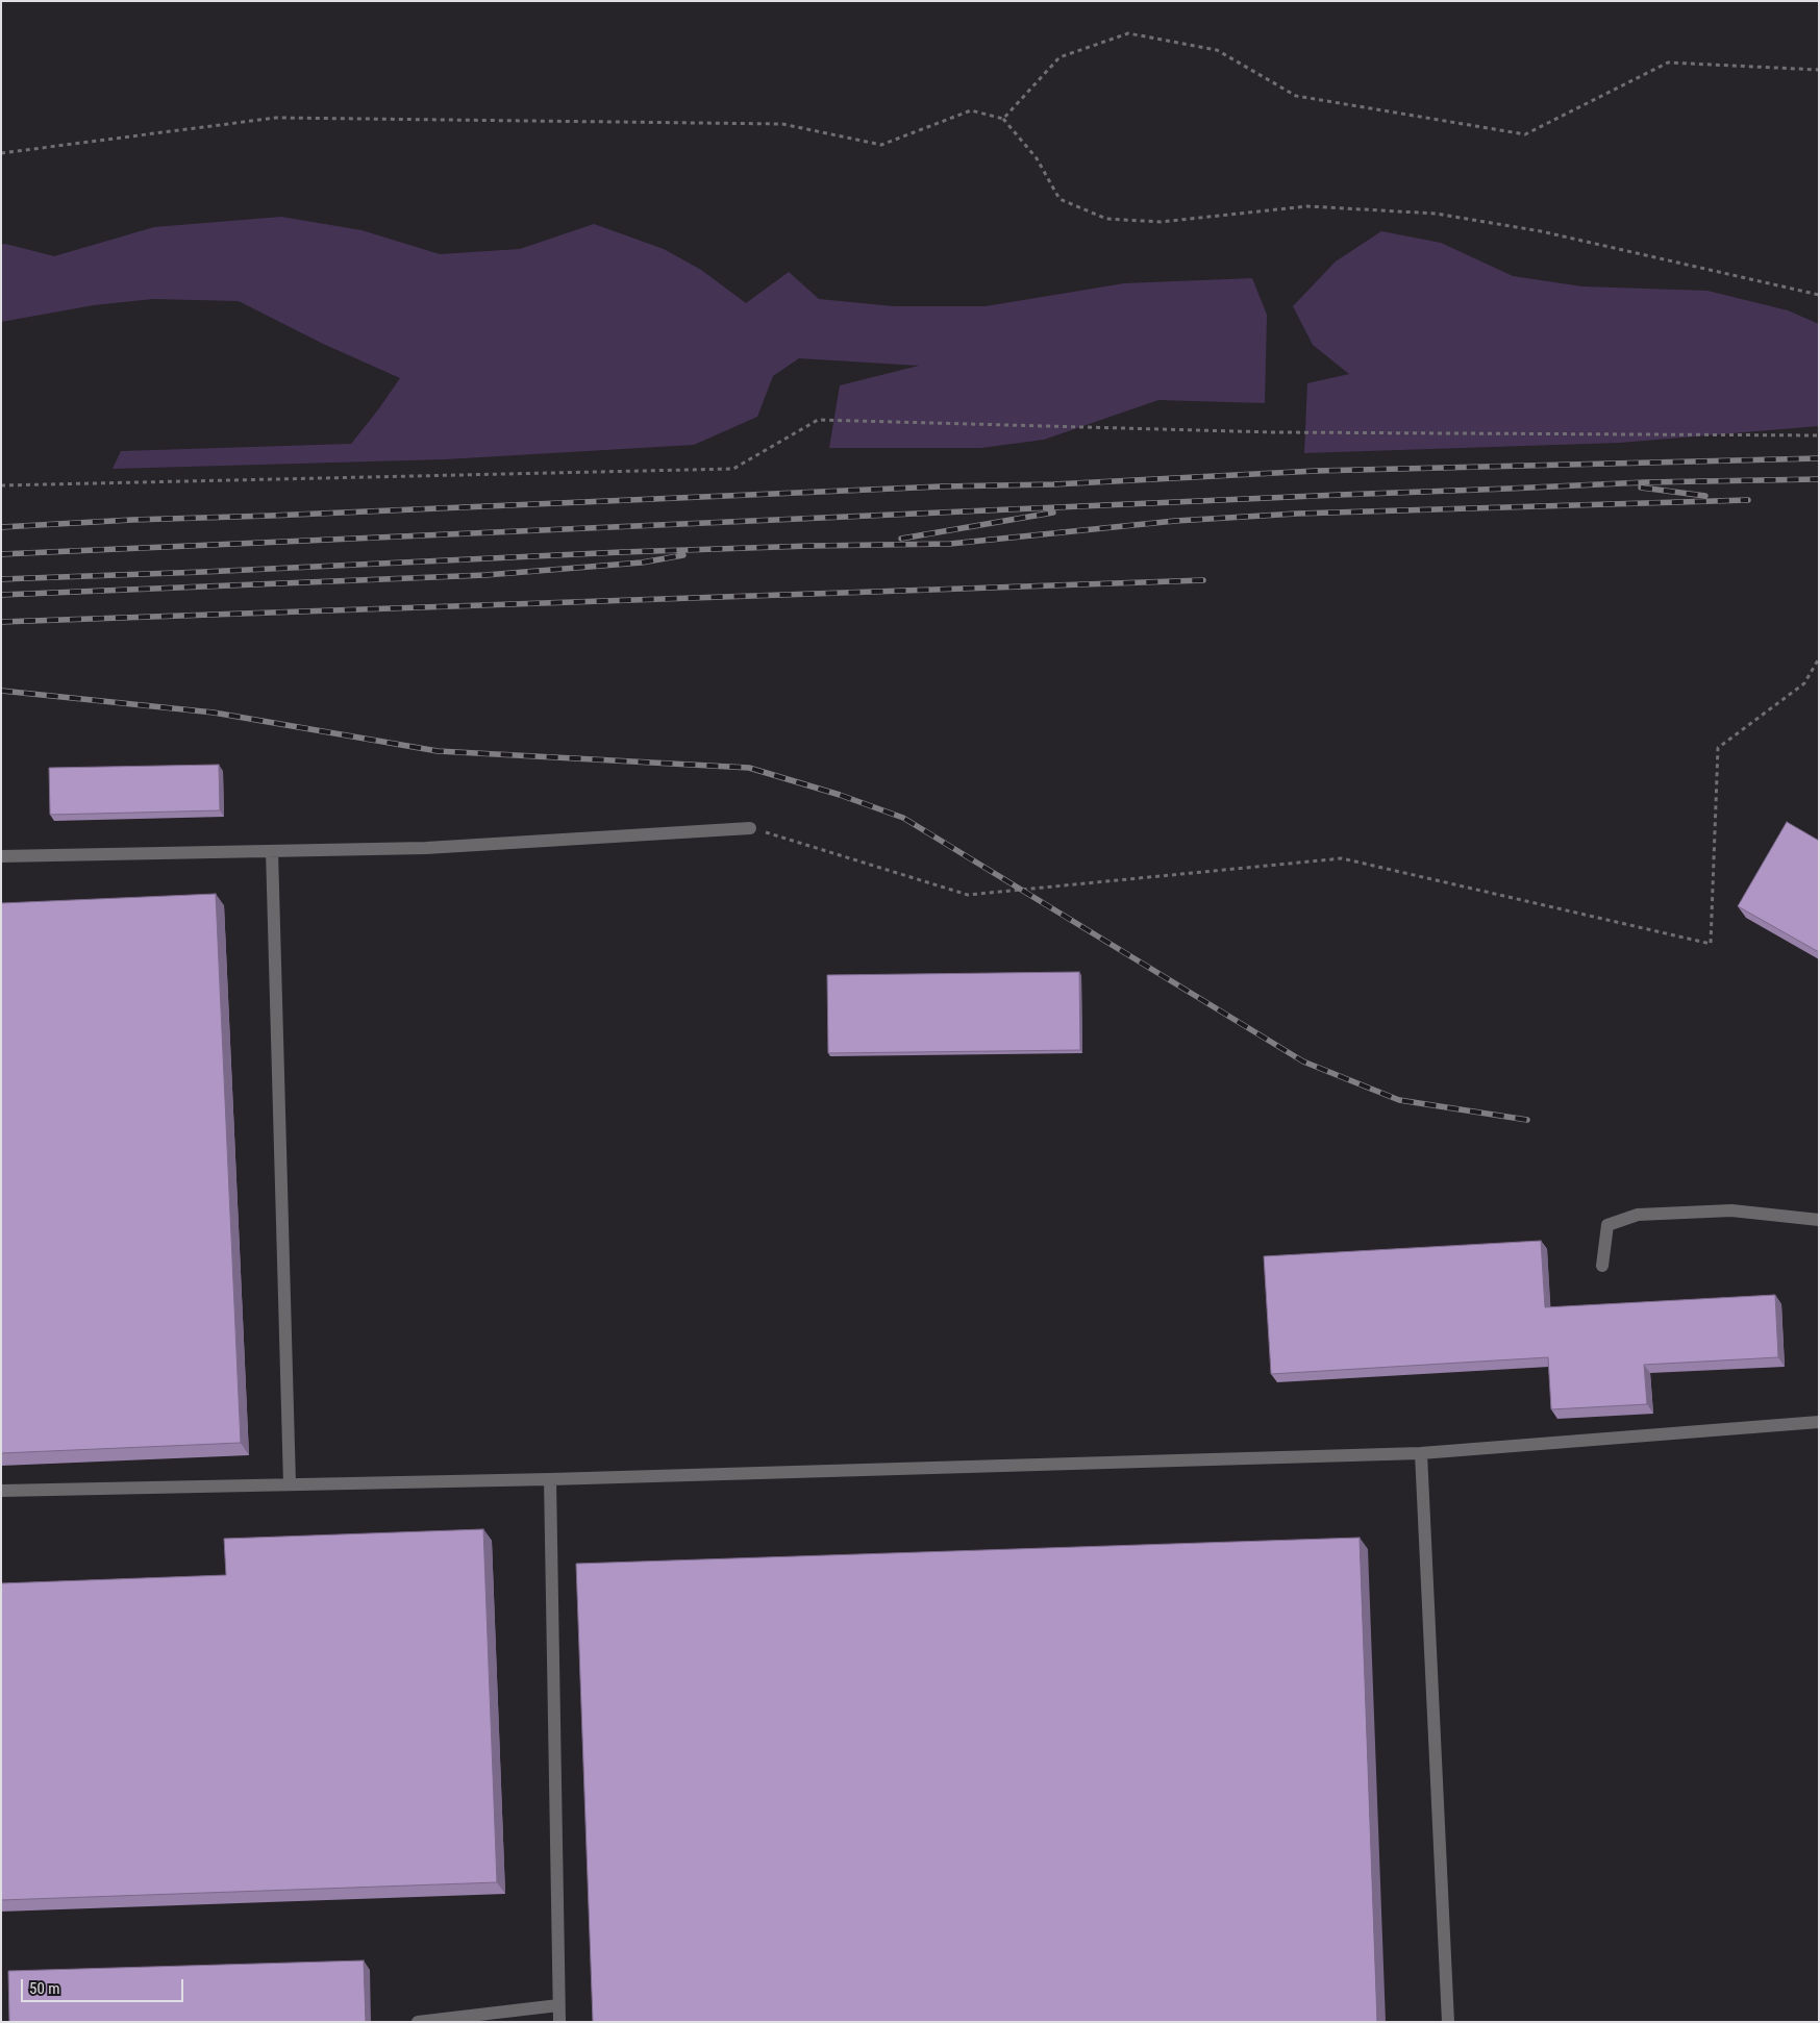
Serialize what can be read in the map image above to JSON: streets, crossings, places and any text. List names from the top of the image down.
{
  "scale_bar": "50 m"
}
